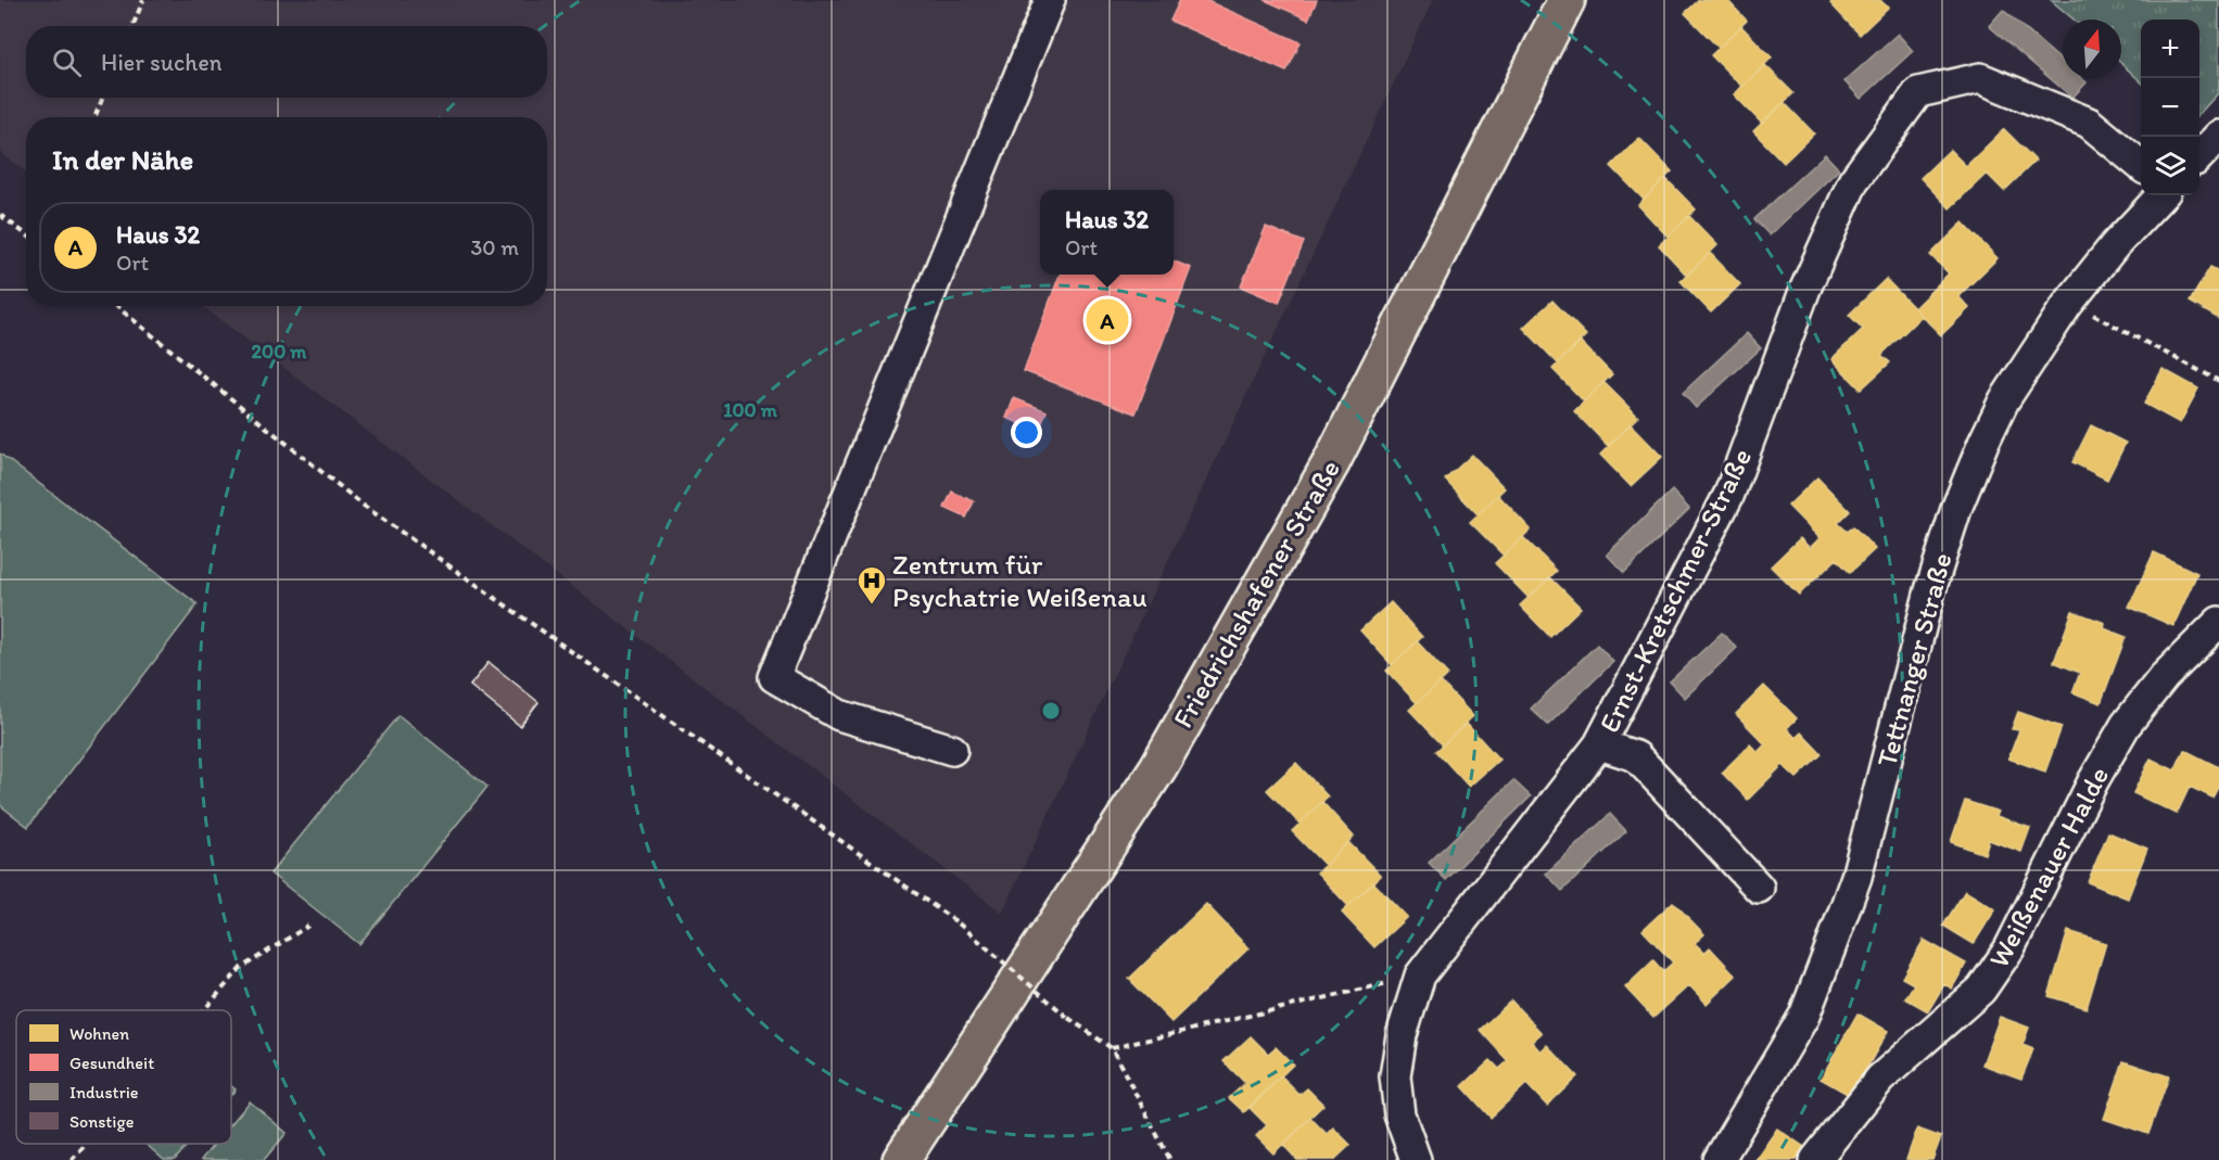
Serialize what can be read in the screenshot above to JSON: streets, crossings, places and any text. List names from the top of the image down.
{
  "streets": {
    "main road": ["Friedrichshafener Straße"],
    "street": ["Ernst-Kretschmer-Straße", "Tettnanger Straße", "Weißenauer Halde"]
  },
  "places": {
    "hospital": ["Zentrum für Psychatrie Weißenau"]
  },
  "legend": [
    "Wohnen",
    "Gesundheit",
    "Industrie",
    "Sonstige"
  ],
  "north": "top",
  "page": {
    "map_buttons": ["+", "−"],
    "search": "Hier suchen",
    "heading": "In der Nähe",
    "popup": ["Haus 32", "Ort"],
    "list": [
      {
        "mark": "A",
        "name": "Haus 32",
        "note": "Ort",
        "value": "30 m"
      }
    ],
    "pins": "A"
  },
  "rings": ["200 m", "100 m"]
}
